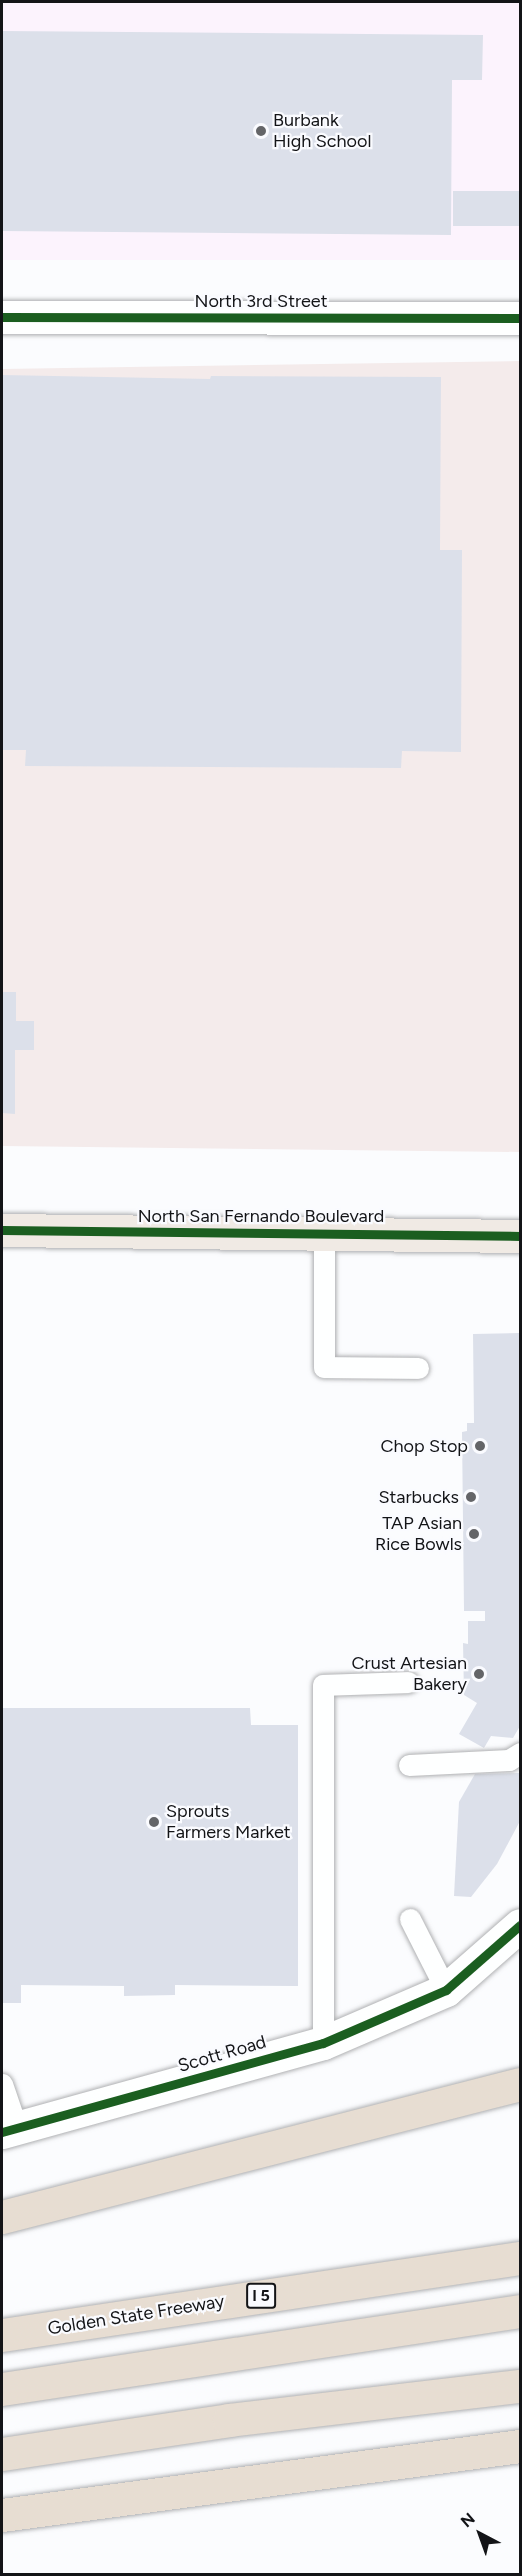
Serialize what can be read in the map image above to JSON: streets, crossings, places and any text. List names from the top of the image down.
{
  "streets": {
    "highway": ["I 5", "Golden State Freeway"],
    "main road": ["North San Fernando Boulevard"],
    "street": ["North 3rd Street", "Scott Road"]
  },
  "places": [
    "Burbank High School",
    "Chop Stop",
    "Starbucks",
    "TAP Asian Rice Bowls",
    "Crust Artesian Bakery",
    "Sprouts Farmers Market"
  ],
  "north": "top left"
}
